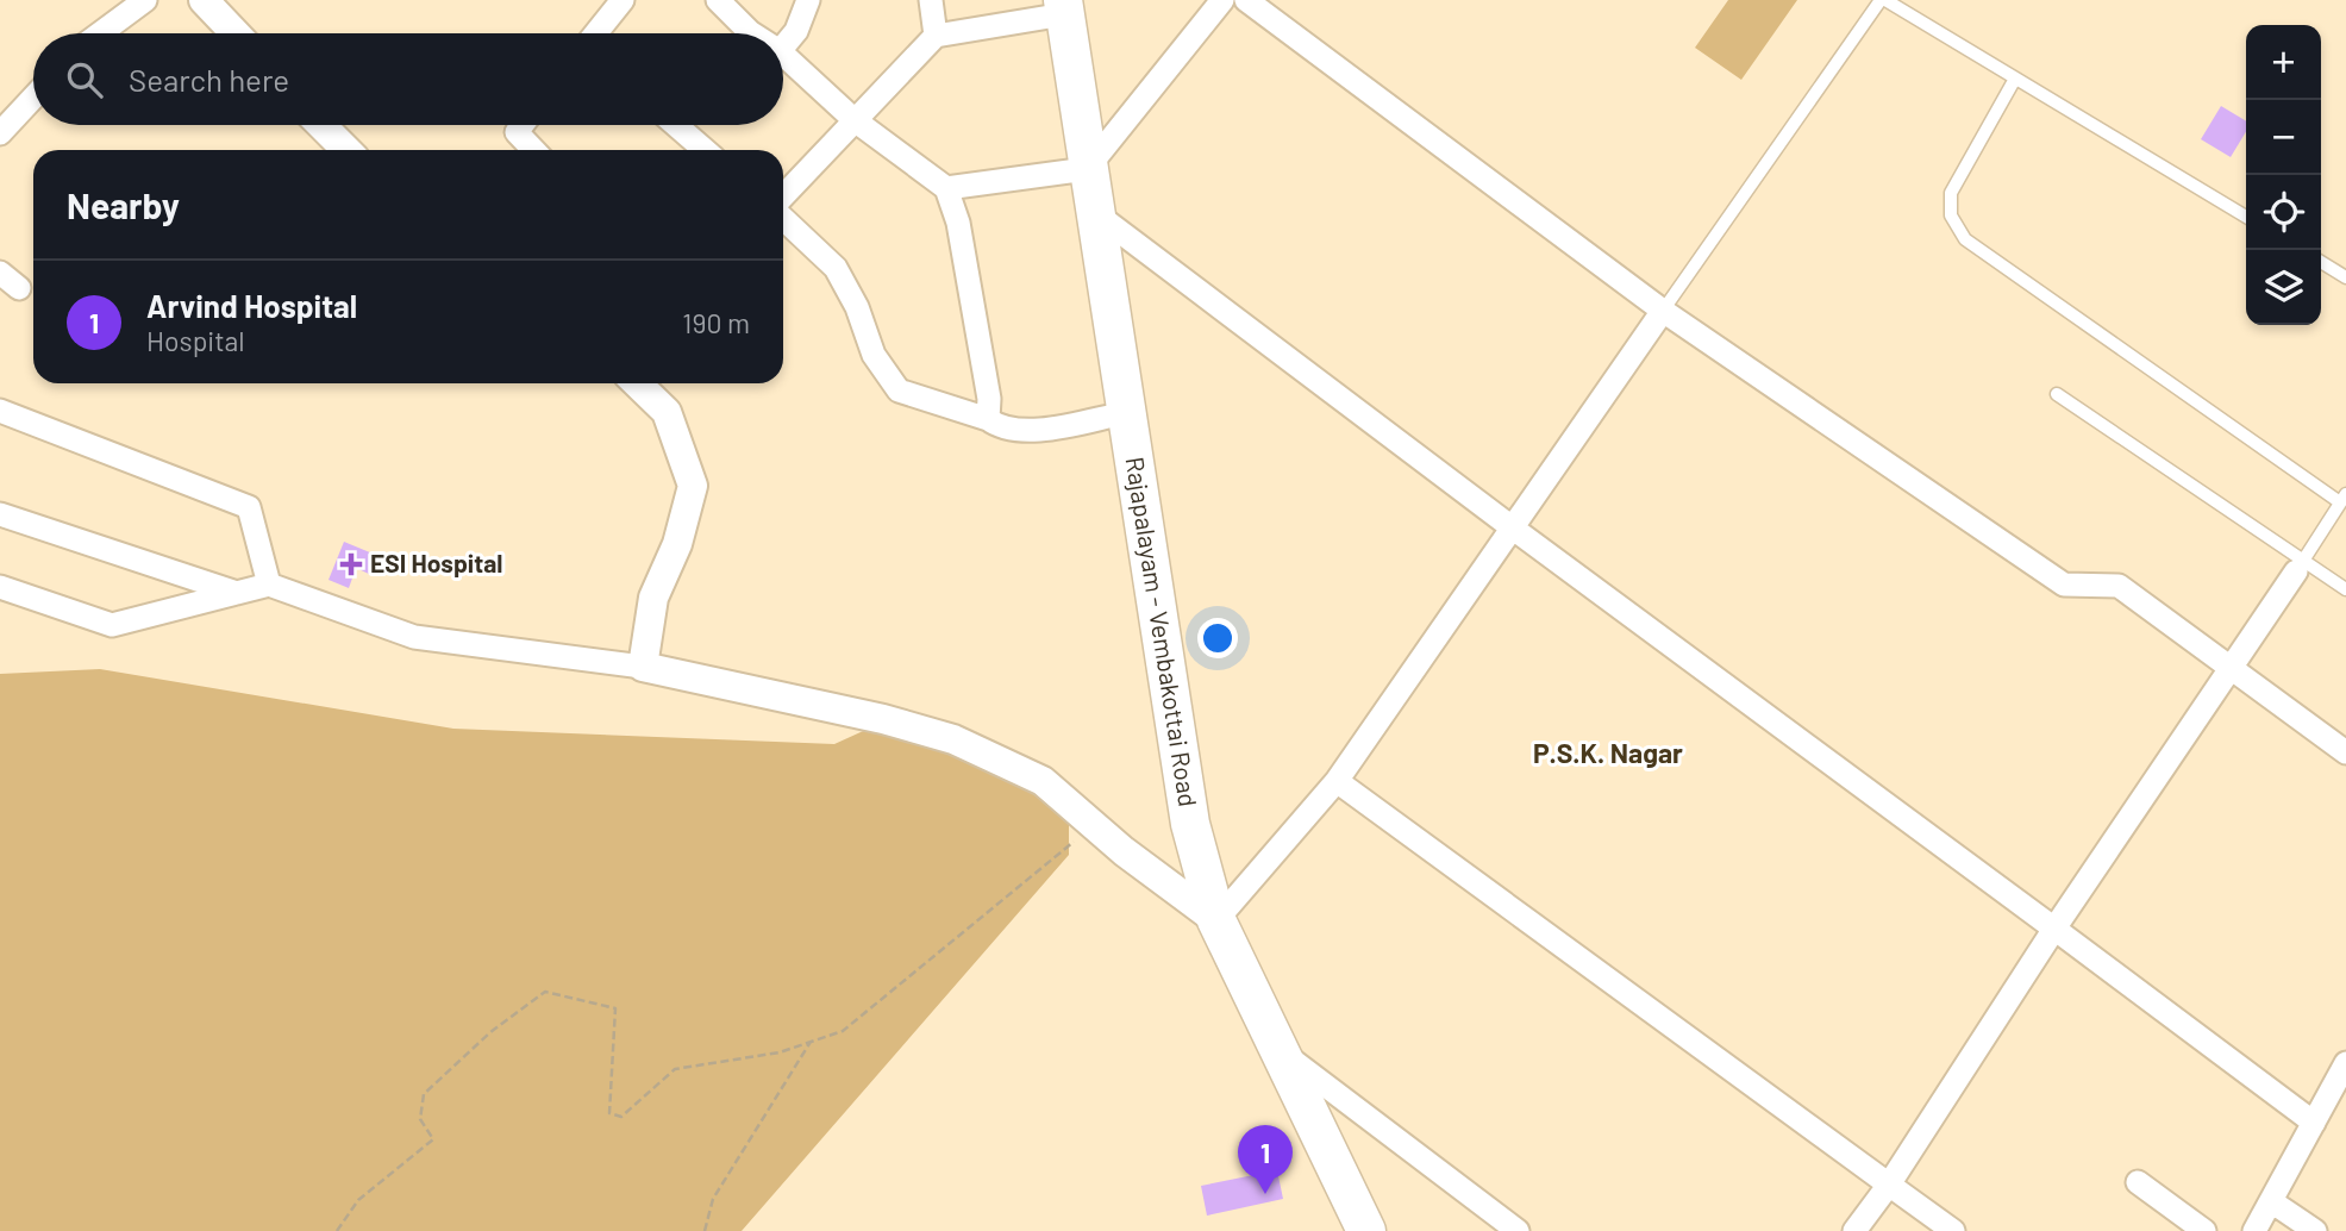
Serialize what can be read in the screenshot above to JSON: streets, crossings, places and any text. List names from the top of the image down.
{
  "streets": {
    "main road": ["Rajapalayam - Vembakottai Road"]
  },
  "districts": ["P.S.K. Nagar"],
  "places": {
    "health": ["ESI Hospital"]
  },
  "page": {
    "map_buttons": ["+", "−"],
    "search": "Search here",
    "heading": "Nearby",
    "list": [
      {
        "mark": "1",
        "name": "Arvind Hospital",
        "note": "Hospital",
        "value": "190 m"
      }
    ],
    "pins": "1"
  }
}
